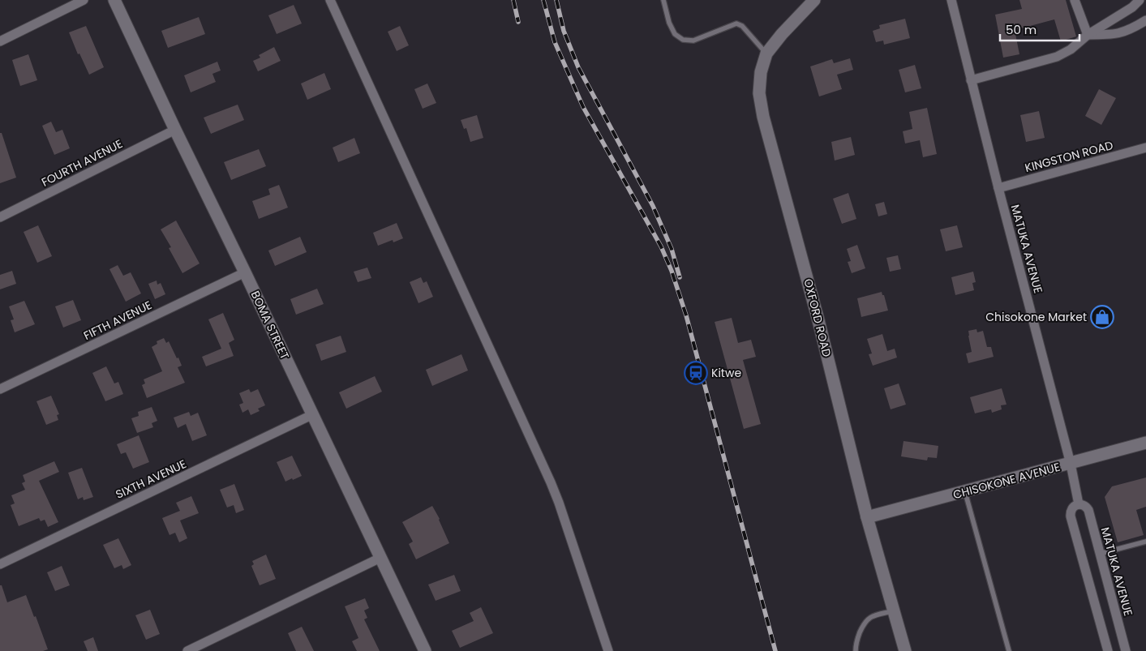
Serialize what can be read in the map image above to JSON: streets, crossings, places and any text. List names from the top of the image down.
{
  "streets": {
    "street": [
      "KINGSTON ROAD",
      "FOURTH AVENUE",
      "MATUKA AVENUE",
      "OXFORD ROAD",
      "FIFTH AVENUE",
      "BOMA STREET",
      "SIXTH AVENUE",
      "CHISOKONE AVENUE"
    ]
  },
  "crossings": [
    ["KINGSTON ROAD", "MATUKA AVENUE"],
    ["FOURTH AVENUE", "BOMA STREET"],
    ["MATUKA AVENUE", "CHISOKONE AVENUE"],
    ["OXFORD ROAD", "CHISOKONE AVENUE"],
    ["FIFTH AVENUE", "BOMA STREET"],
    ["BOMA STREET", "SIXTH AVENUE"]
  ],
  "places": {
    "shop": ["Chisokone Market"],
    "station": ["Kitwe"]
  },
  "scale_bar": "50 m"
}
